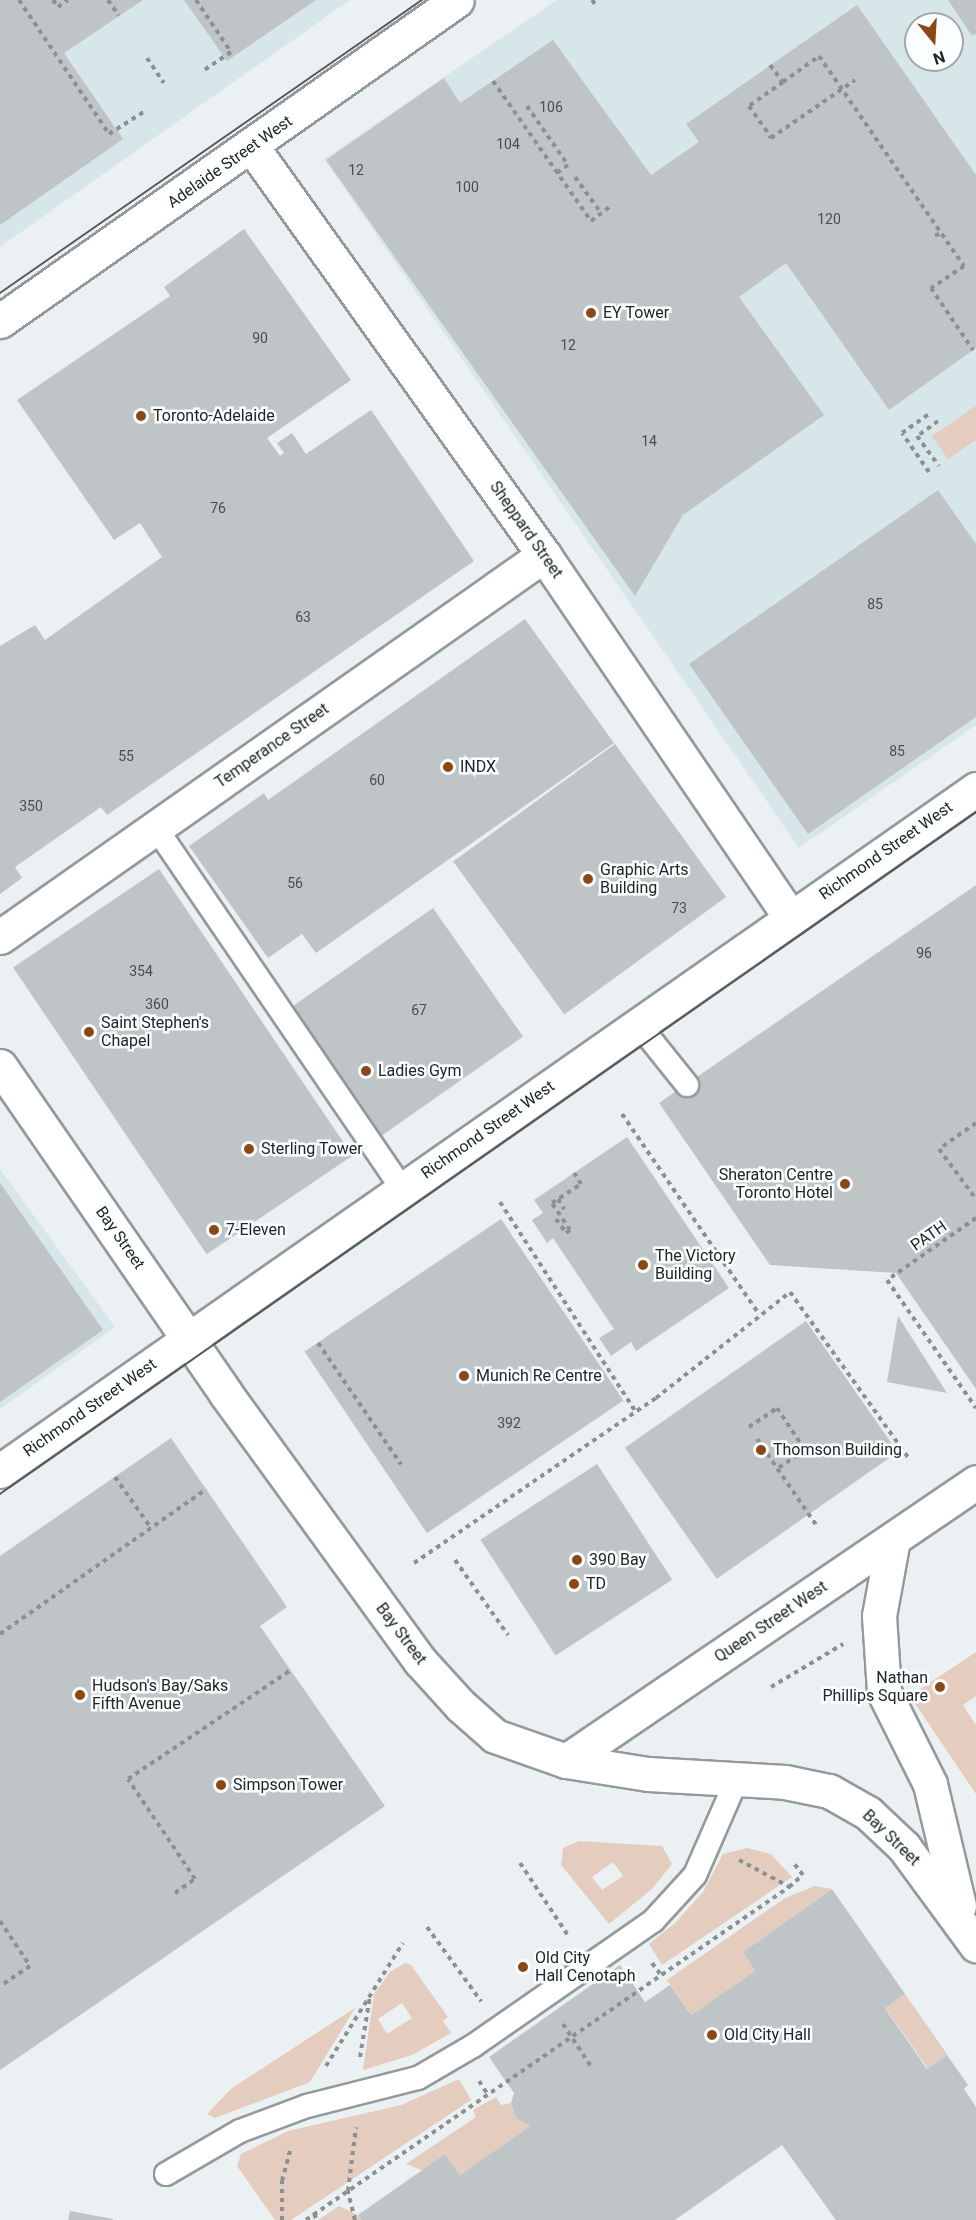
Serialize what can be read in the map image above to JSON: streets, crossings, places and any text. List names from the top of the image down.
{
  "streets": {
    "main road": [
      "Adelaide Street West",
      "Sheppard Street",
      "Temperance Street",
      "Richmond Street West",
      "Bay Street",
      "Queen Street West"
    ],
    "path": ["PATH"]
  },
  "crossings": [
    ["Adelaide Street West", "Sheppard Street"],
    ["Sheppard Street", "Temperance Street"],
    ["Sheppard Street", "Richmond Street West"],
    ["Richmond Street West", "Bay Street"],
    ["Bay Street", "Queen Street West"]
  ],
  "places": [
    "EY Tower",
    "Toronto-Adelaide",
    "INDX",
    "Graphic Arts Building",
    "Saint Stephen's Chapel",
    "Ladies Gym",
    "Sterling Tower",
    "Sheraton Centre Toronto Hotel",
    "7-Eleven",
    "The Victory Building",
    "Munich Re Centre",
    "Thomson Building",
    "390 Bay",
    "TD",
    "Nathan Phillips Square",
    "Hudson's Bay/Saks Fifth Avenue",
    "Simpson Tower",
    "Old City Hall Cenotaph",
    "Old City Hall"
  ],
  "house_numbers": [
    "106",
    "104",
    "12",
    "100",
    "120",
    "90",
    "12",
    "14",
    "76",
    "85",
    "63",
    "85",
    "55",
    "60",
    "350",
    "56",
    "73",
    "96",
    "354",
    "360",
    "67",
    "392"
  ],
  "north": "bottom"
}
